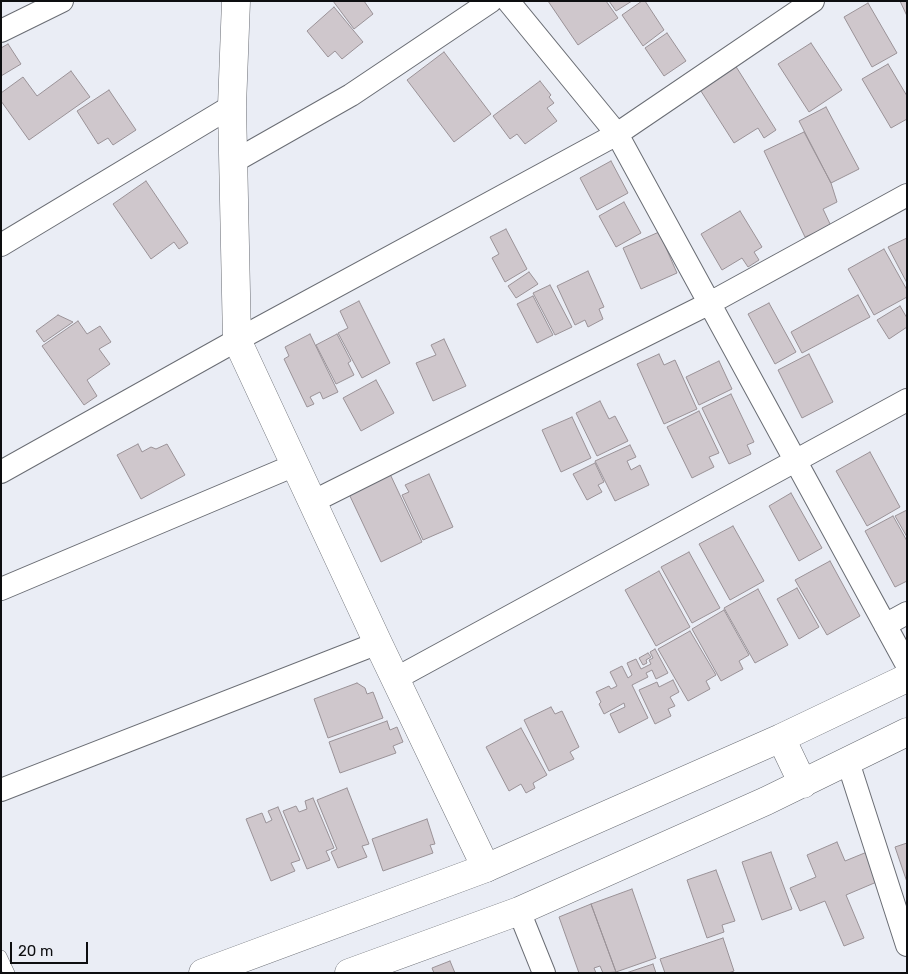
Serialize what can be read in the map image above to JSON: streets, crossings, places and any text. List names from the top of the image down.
{
  "scale_bar": "20 m"
}
